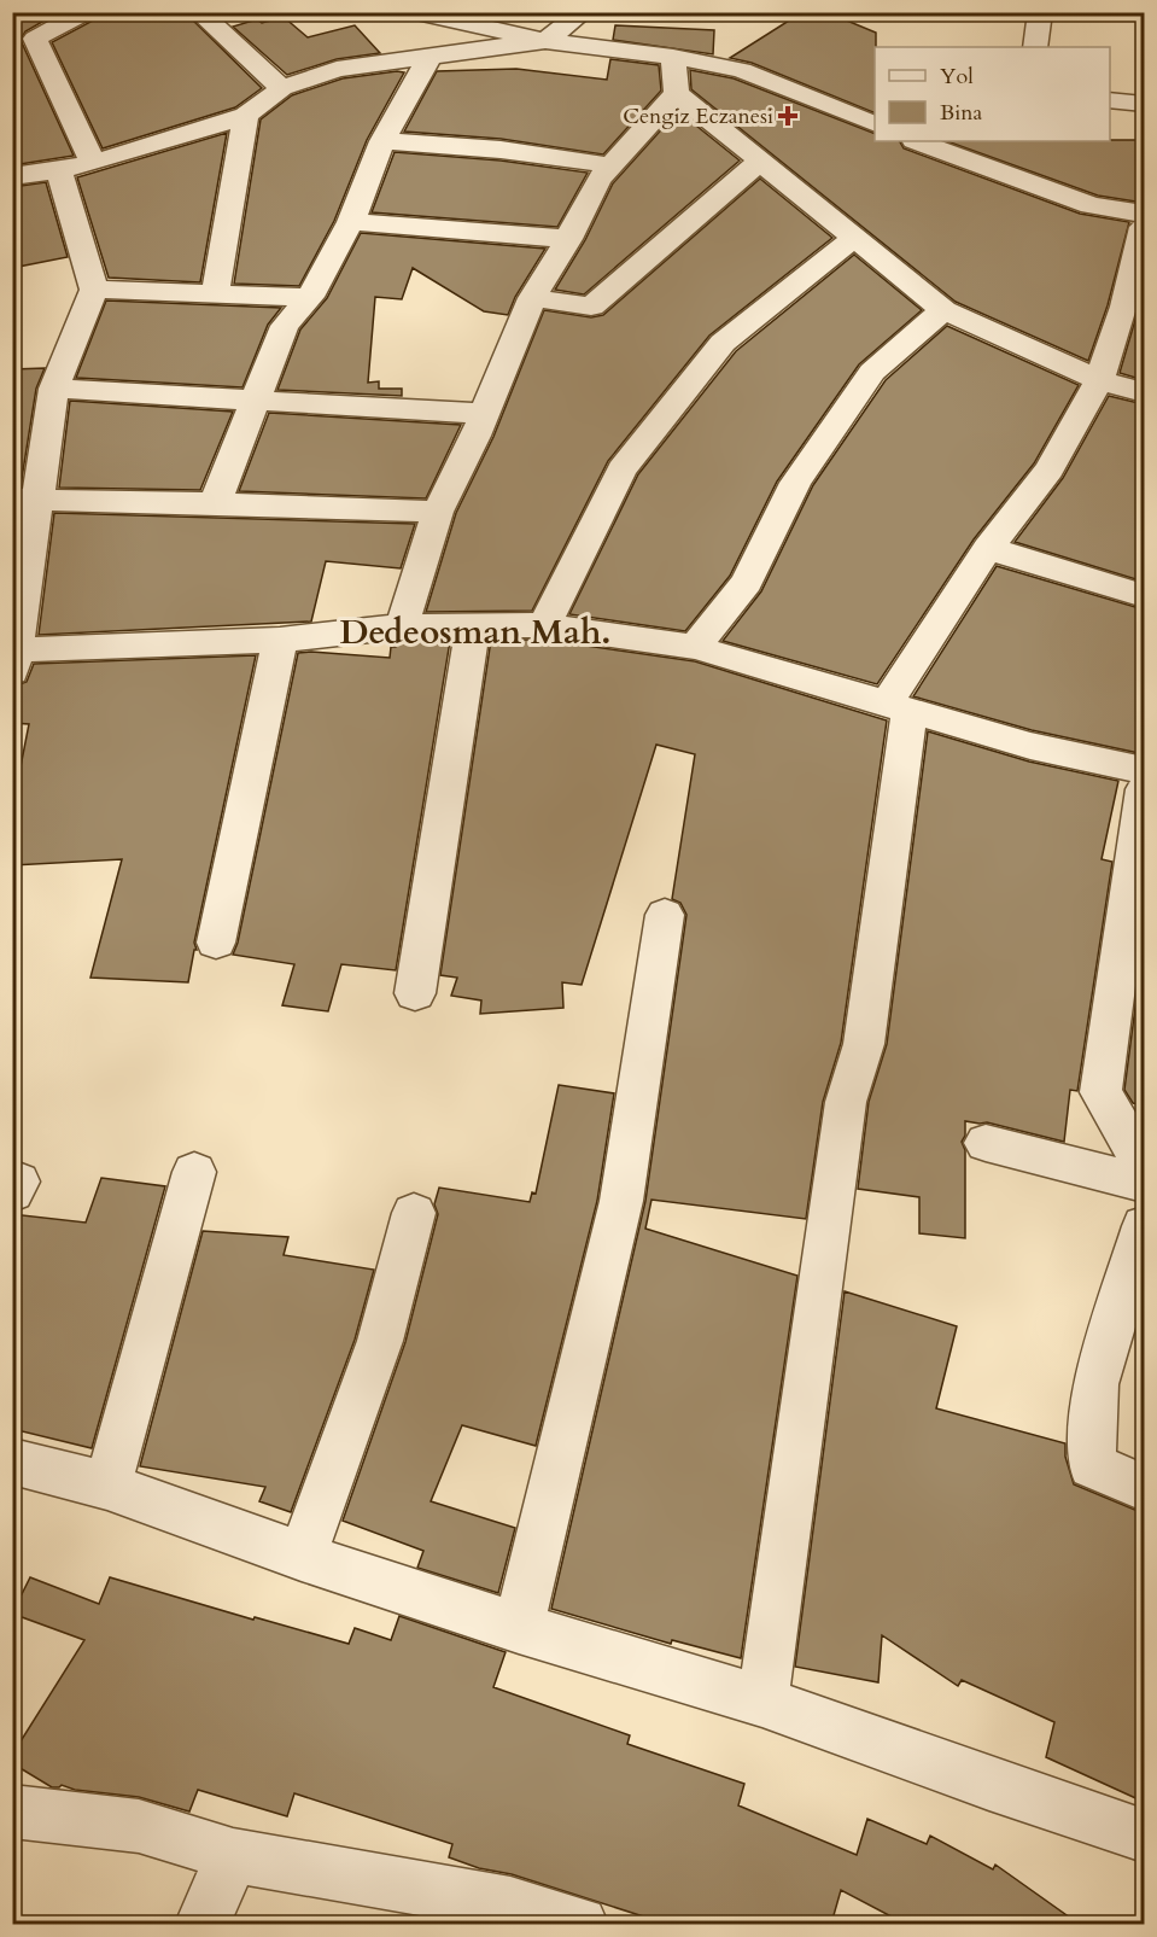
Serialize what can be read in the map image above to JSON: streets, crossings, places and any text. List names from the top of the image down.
{
  "districts": ["Dedeosman Mah."],
  "places": {
    "health": ["Cengiz Eczanesi"]
  },
  "legend": ["Yol", "Bina"]
}
